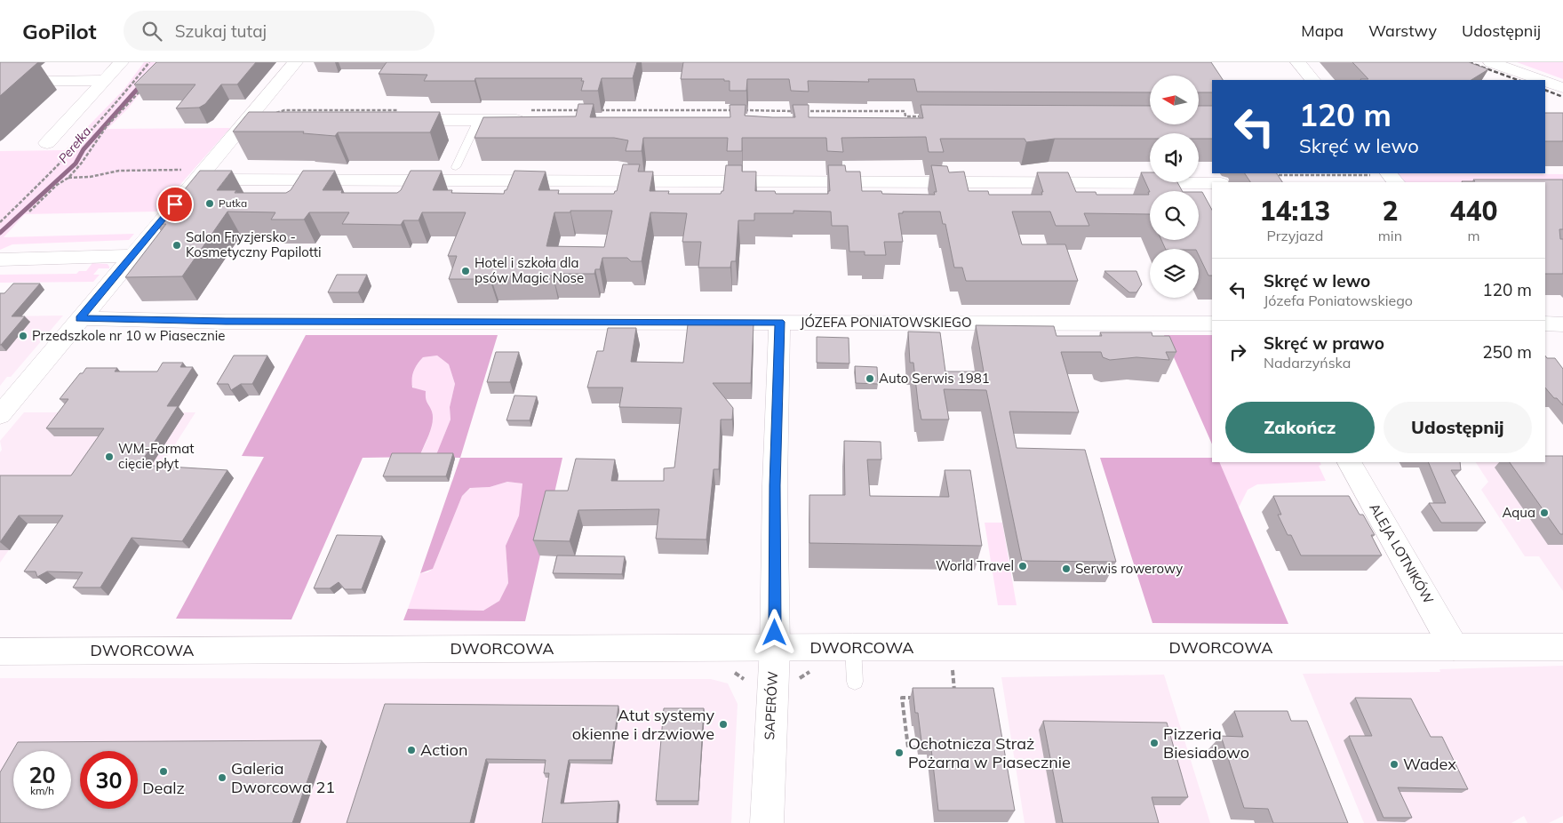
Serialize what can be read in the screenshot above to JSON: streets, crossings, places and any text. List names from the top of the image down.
{
  "streets": {
    "street": [
      "JÓZEFA PONIATOWSKIEGO",
      "ALEJA LOTNIKÓW",
      "DWORCOWA",
      "SAPERÓW"
    ]
  },
  "crossings": [
    ["JÓZEFA PONIATOWSKIEGO", "SAPERÓW"],
    ["ALEJA LOTNIKÓW", "DWORCOWA"],
    ["DWORCOWA", "SAPERÓW"]
  ],
  "water": ["Perełka"],
  "places": [
    "Putka",
    "Salon Fryzjersko - Kosmetyczny Papilotti",
    "Hotel i szkoła dla psów Magic Nose",
    "Przedszkole nr 10 w Piasecznie",
    "Auto Serwis 1981",
    "WM-Format cięcie płyt",
    "Aqua",
    "World Travel",
    "Serwis rowerowy",
    "Atut systemy okienne i drzwiowe",
    "Pizzeria Biesiadowo",
    "Action",
    "Ochotnicza Straż Pożarna w Piasecznie",
    "Wadex",
    "Dealz",
    "Galeria Dworcowa 21"
  ],
  "north": "left",
  "page": {
    "header": "GoPilot",
    "search": "Szukaj tutaj",
    "nav": ["Mapa", "Warstwy", "Udostępnij"],
    "turn": ["120 m", "Skręć w lewo"],
    "eta": [
      "14:13",
      "Przyjazd",
      "2",
      "min",
      "440",
      "m"
    ],
    "list": [
      {
        "name": "Skręć w lewo",
        "note": "Józefa Poniatowskiego",
        "value": "120 m"
      },
      {
        "name": "Skręć w prawo",
        "note": "Nadarzyńska",
        "value": "250 m"
      }
    ],
    "buttons": ["Zakończ", "Udostępnij"],
    "speed": "20 km/h",
    "limit": "30"
  }
}
